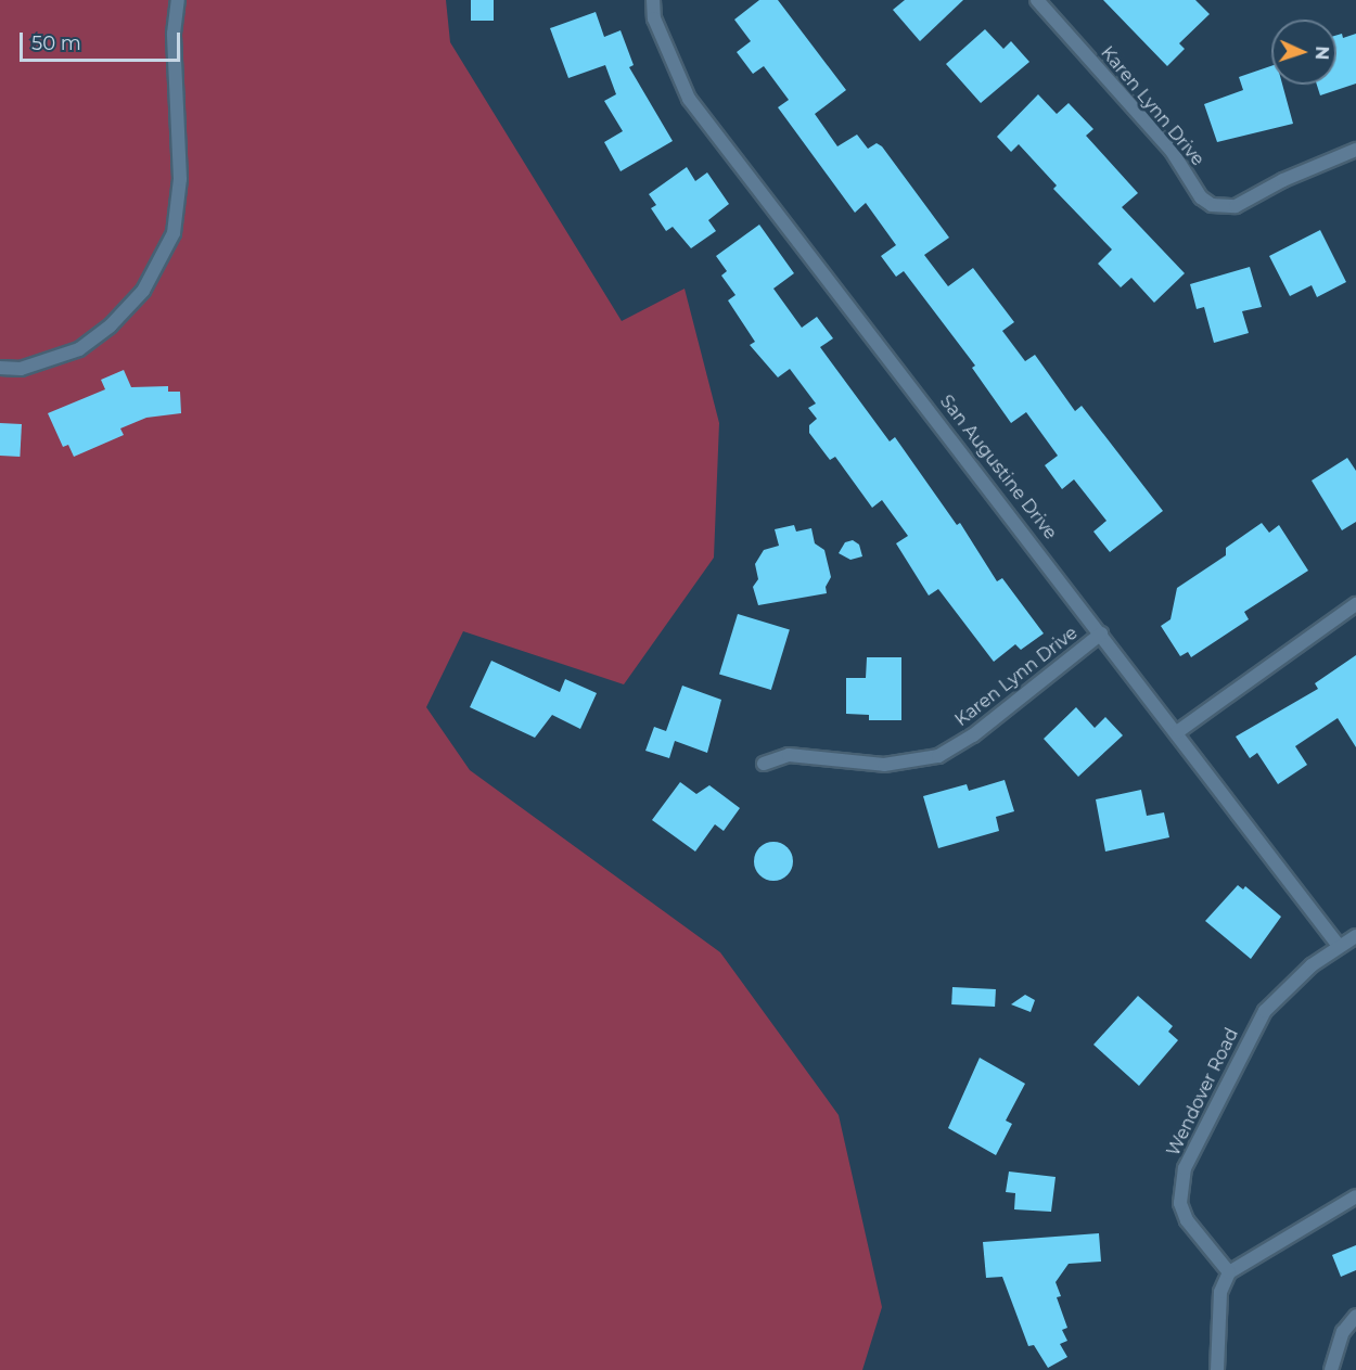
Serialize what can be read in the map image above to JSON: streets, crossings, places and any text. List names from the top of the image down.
{
  "streets": {
    "street": ["Karen Lynn Drive", "San Augustine Drive", "Wendover Road"]
  },
  "crossings": [
    ["Karen Lynn Drive", "San Augustine Drive"],
    ["San Augustine Drive", "Wendover Road"]
  ],
  "scale_bar": "50 m",
  "north": "right"
}
